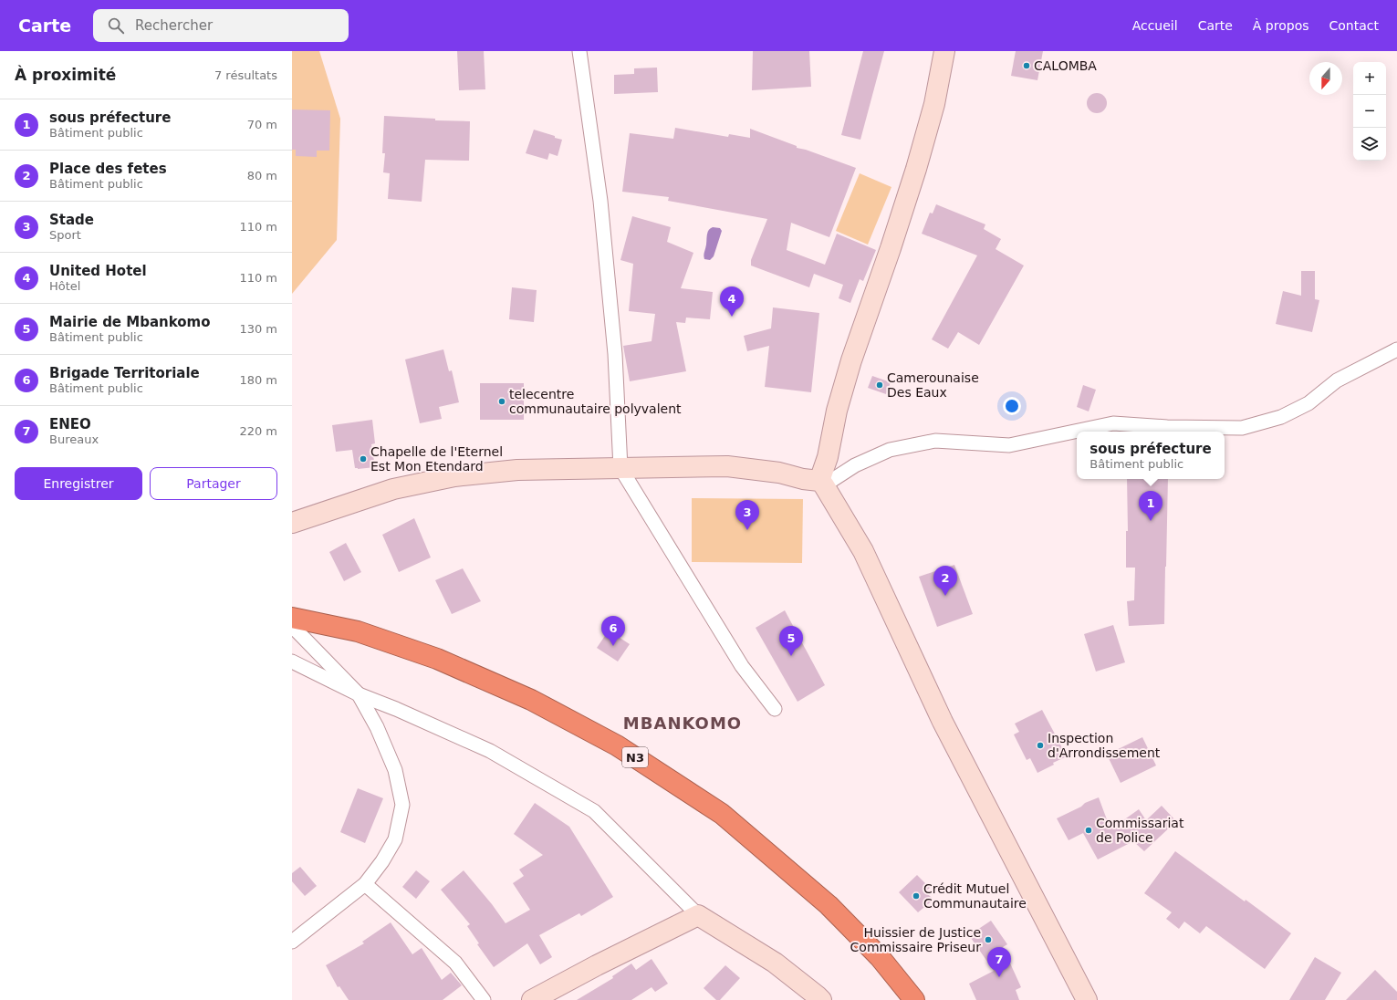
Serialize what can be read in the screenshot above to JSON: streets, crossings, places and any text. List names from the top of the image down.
{
  "streets": {
    "highway": ["N3"]
  },
  "districts": ["MBANKOMO"],
  "places": [
    "CALOMBA",
    "Camerounaise Des Eaux",
    "telecentre communautaire polyvalent",
    "Chapelle de l'Eternel Est Mon Etendard",
    "Inspection d'Arrondissement",
    "Commissariat de Police",
    "Crédit Mutuel Communautaire",
    "Huissier de Justice Commissaire Priseur"
  ],
  "north": "bottom",
  "page": {
    "header": "Carte",
    "search": "Rechercher",
    "nav": [
      "Accueil",
      "Carte",
      "À propos",
      "Contact"
    ],
    "heading": ["À proximité", "7 résultats"],
    "map_buttons": ["+", "−"],
    "list": [
      {
        "mark": "1",
        "name": "sous préfecture",
        "note": "Bâtiment public",
        "value": "70 m"
      },
      {
        "mark": "2",
        "name": "Place des fetes",
        "note": "Bâtiment public",
        "value": "80 m"
      },
      {
        "mark": "3",
        "name": "Stade",
        "note": "Sport",
        "value": "110 m"
      },
      {
        "mark": "4",
        "name": "United Hotel",
        "note": "Hôtel",
        "value": "110 m"
      },
      {
        "mark": "5",
        "name": "Mairie de Mbankomo",
        "note": "Bâtiment public",
        "value": "130 m"
      },
      {
        "mark": "6",
        "name": "Brigade Territoriale",
        "note": "Bâtiment public",
        "value": "180 m"
      },
      {
        "mark": "7",
        "name": "ENEO",
        "note": "Bureaux",
        "value": "220 m"
      }
    ],
    "pins": [
      "4",
      "1",
      "3",
      "2",
      "6",
      "5",
      "7"
    ],
    "popup": ["sous préfecture", "Bâtiment public"],
    "buttons": ["Enregistrer", "Partager"]
  }
}
